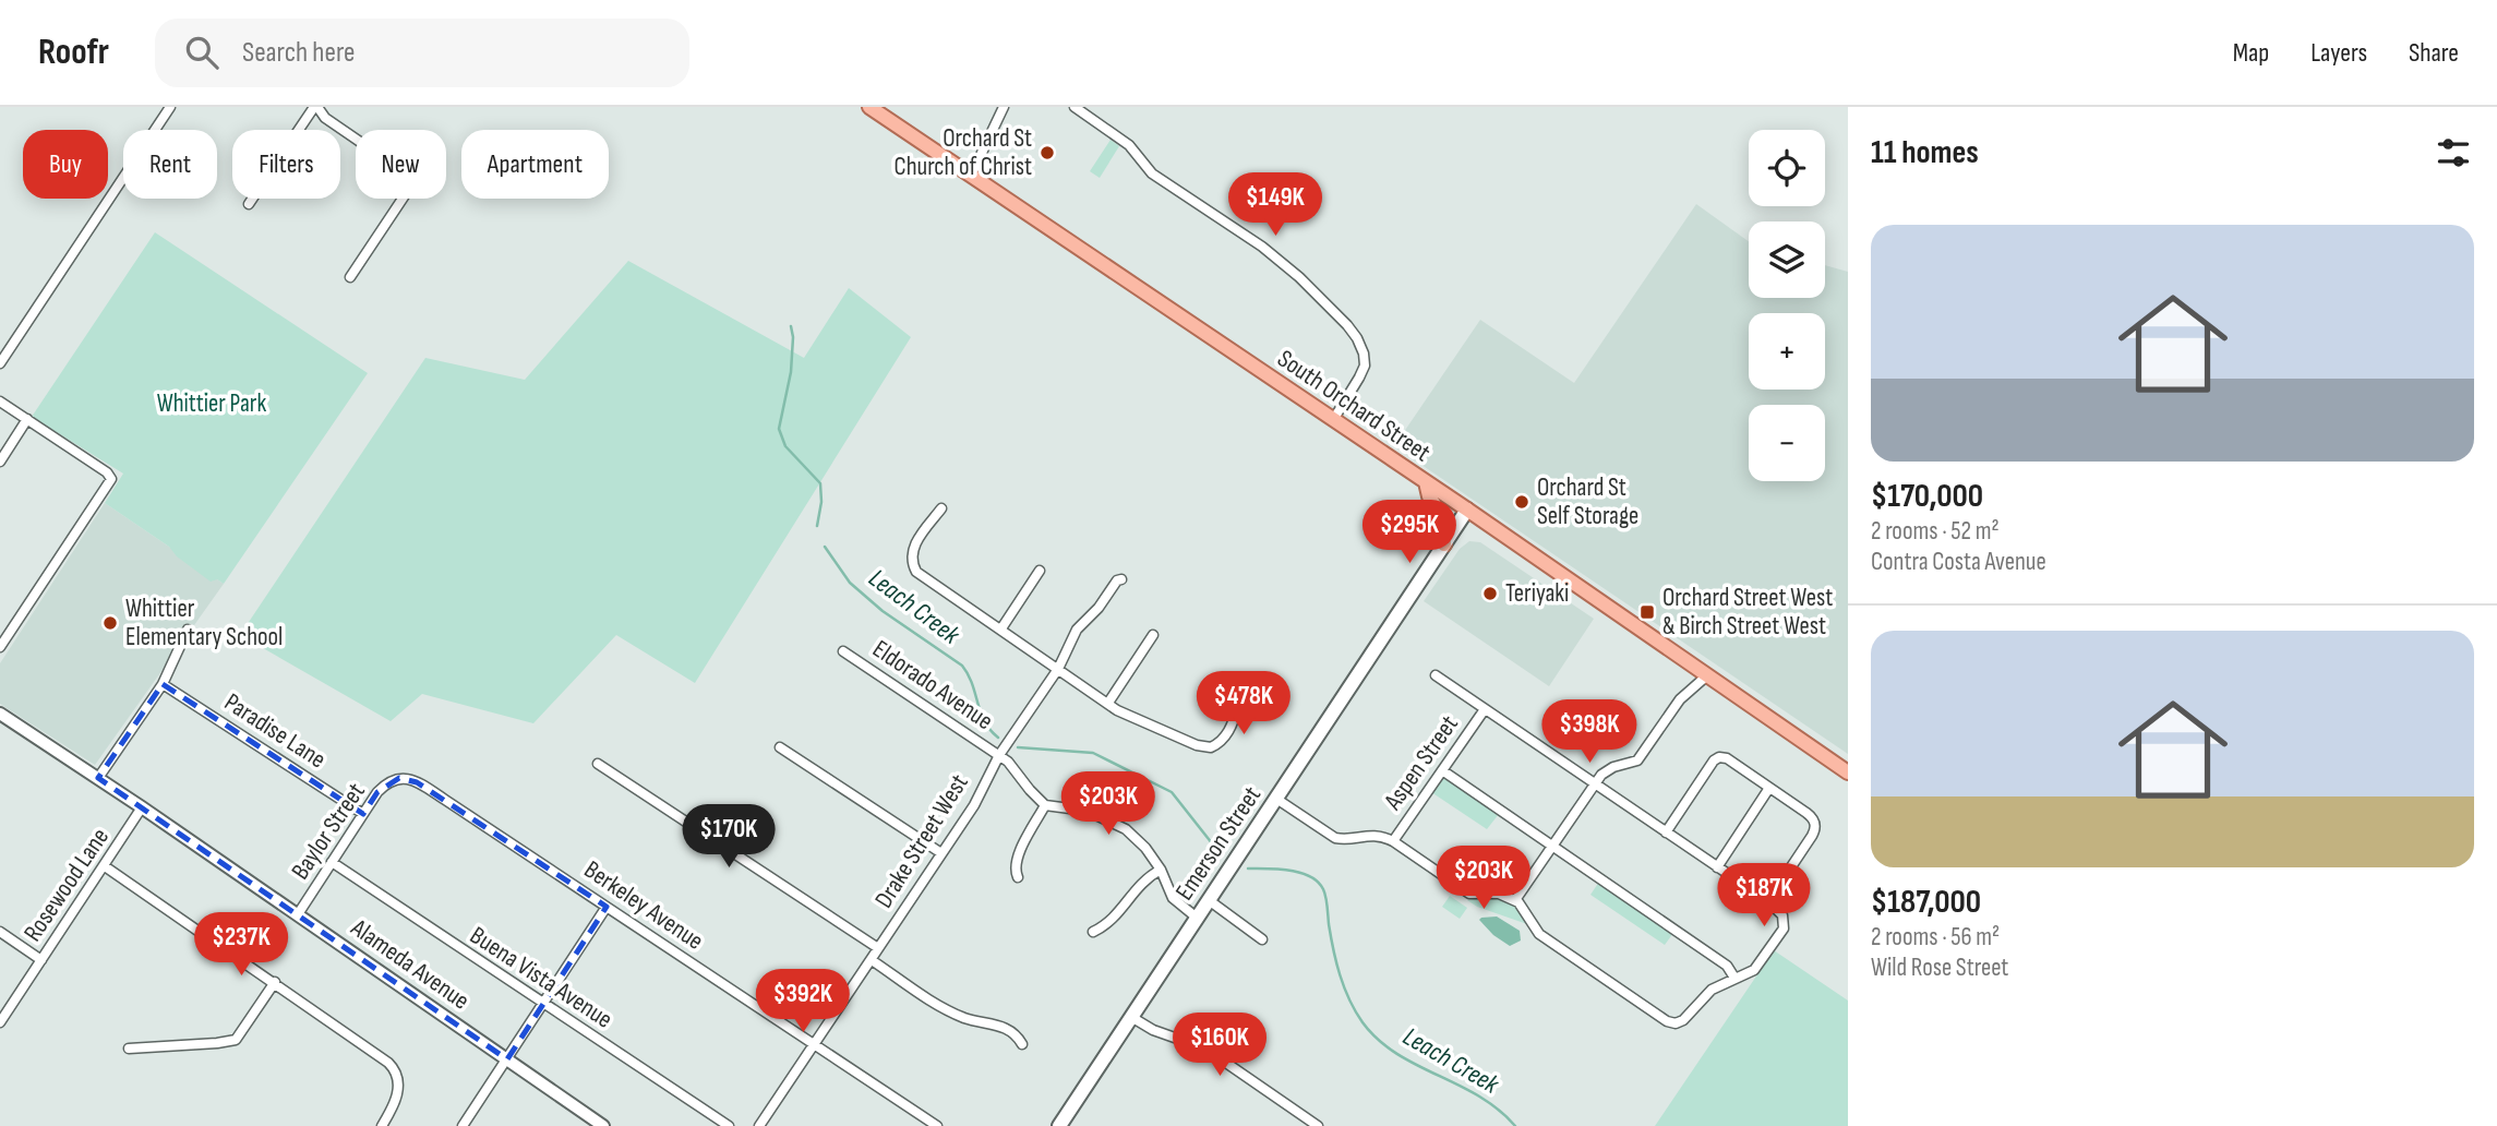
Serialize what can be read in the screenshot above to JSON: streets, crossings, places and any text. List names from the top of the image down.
{
  "streets": {
    "main road": ["South Orchard Street", "Emerson Street"],
    "street": [
      "Eldorado Avenue",
      "Paradise Lane",
      "Aspen Street",
      "Baylor Street",
      "Drake Street West",
      "Rosewood Lane",
      "Berkeley Avenue",
      "Alameda Avenue",
      "Buena Vista Avenue"
    ]
  },
  "crossings": [
    ["South Orchard Street", "Emerson Street"],
    ["Eldorado Avenue", "Drake Street West"],
    ["Paradise Lane", "Baylor Street"],
    ["Baylor Street", "Berkeley Avenue"],
    ["Baylor Street", "Alameda Avenue"],
    ["Baylor Street", "Buena Vista Avenue"],
    ["Rosewood Lane", "Alameda Avenue"]
  ],
  "water": ["Leach Creek"],
  "parks": ["Whittier Park"],
  "places": {
    "other": [
      "Orchard St Church of Christ",
      "Orchard St Self Storage",
      "Teriyaki",
      "Whittier Elementary School"
    ],
    "transit": ["Orchard Street West & Birch Street West"]
  },
  "page": {
    "header": "Roofr",
    "search": "Search here",
    "nav": ["Map", "Layers", "Share"],
    "heading": "11 homes",
    "map_buttons": ["+", "−"],
    "chip": [
      "Buy",
      "Rent",
      "Filters",
      "New",
      "Apartment"
    ],
    "price": [
      "$149K",
      "$295K",
      "$478K",
      "$398K",
      "$203K",
      "$170K",
      "$203K",
      "$187K",
      "$237K",
      "$392K",
      "$160K"
    ],
    "list": [
      {
        "name": "$170,000",
        "note": "2 rooms · 52 m² · Contra Costa Avenue"
      },
      {
        "name": "$187,000",
        "note": "2 rooms · 56 m² · Wild Rose Street"
      }
    ]
  }
}
